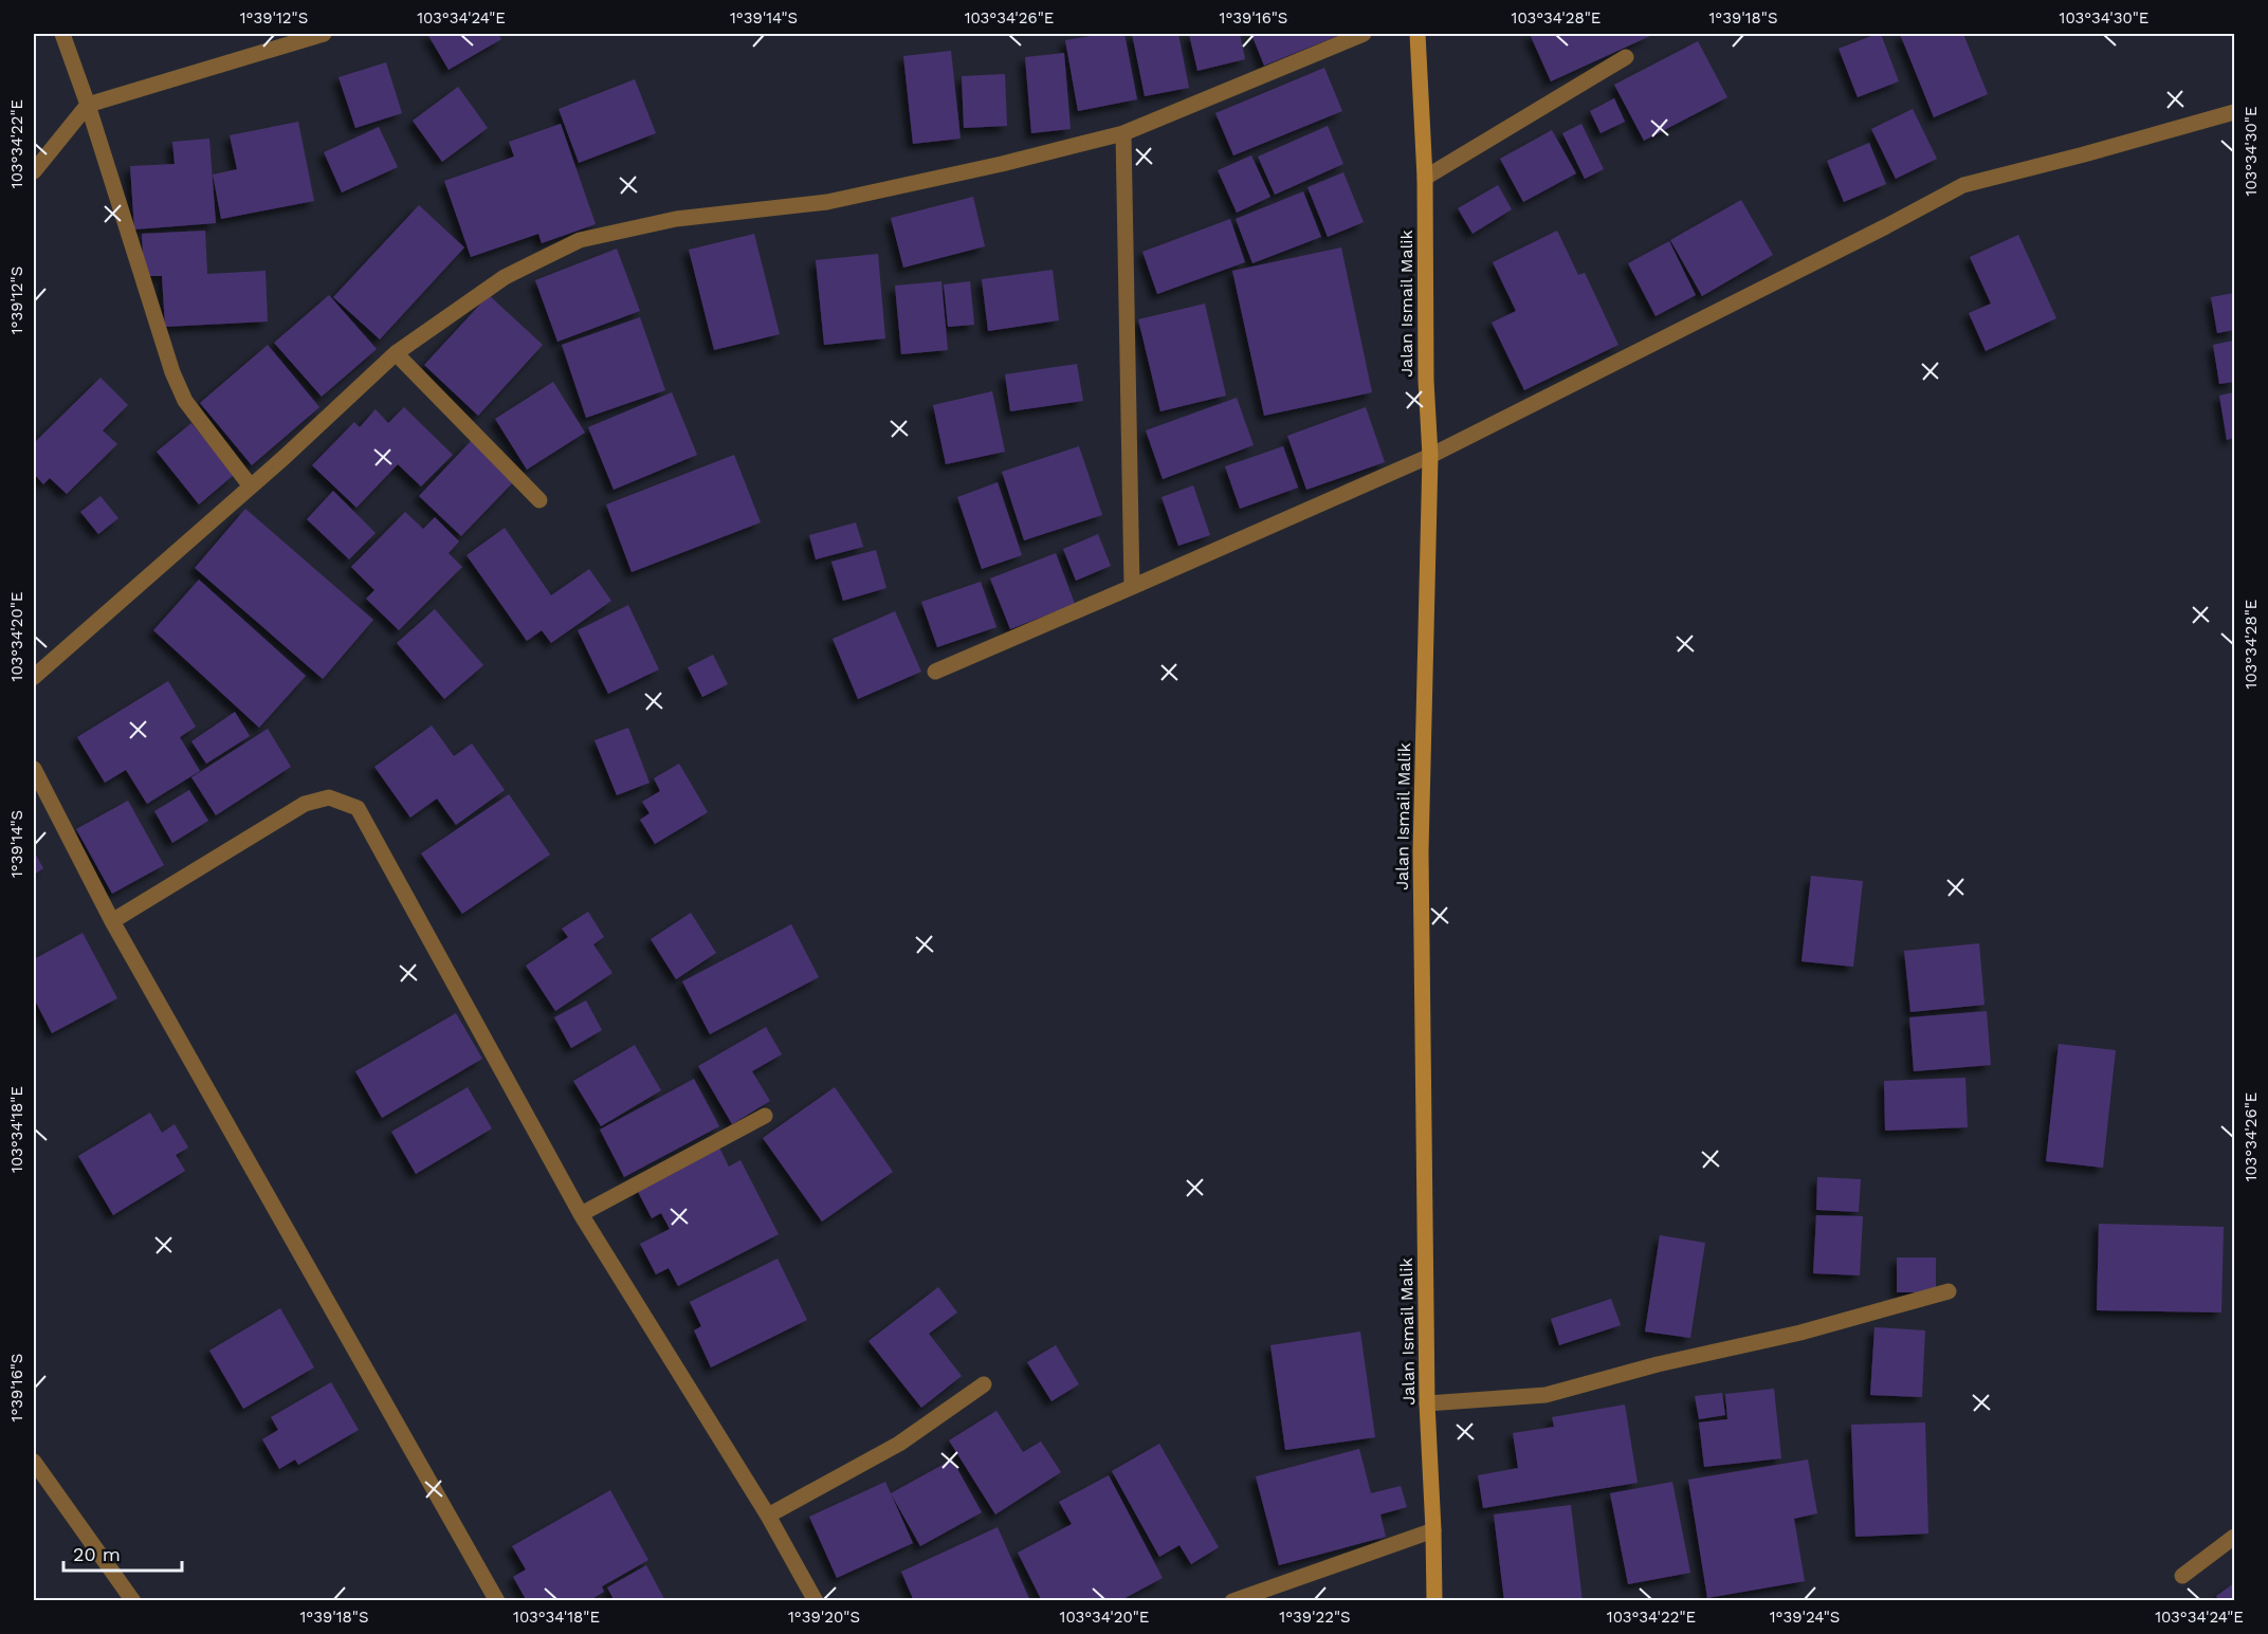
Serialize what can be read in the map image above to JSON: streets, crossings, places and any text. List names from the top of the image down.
{
  "streets": {
    "main road": ["Jalan Ismail Malik"]
  },
  "scale_bar": "20 m",
  "coordinates": [
    "1°39'12\"S",
    "103°34'24\"E",
    "1°39'14\"S",
    "103°34'26\"E",
    "1°39'16\"S",
    "103°34'28\"E",
    "1°39'18\"S",
    "103°34'30\"E",
    "103°34'22\"E",
    "103°34'20\"E",
    "103°34'18\"E",
    "1°39'20\"S",
    "1°39'22\"S",
    "1°39'24\"S"
  ]
}
